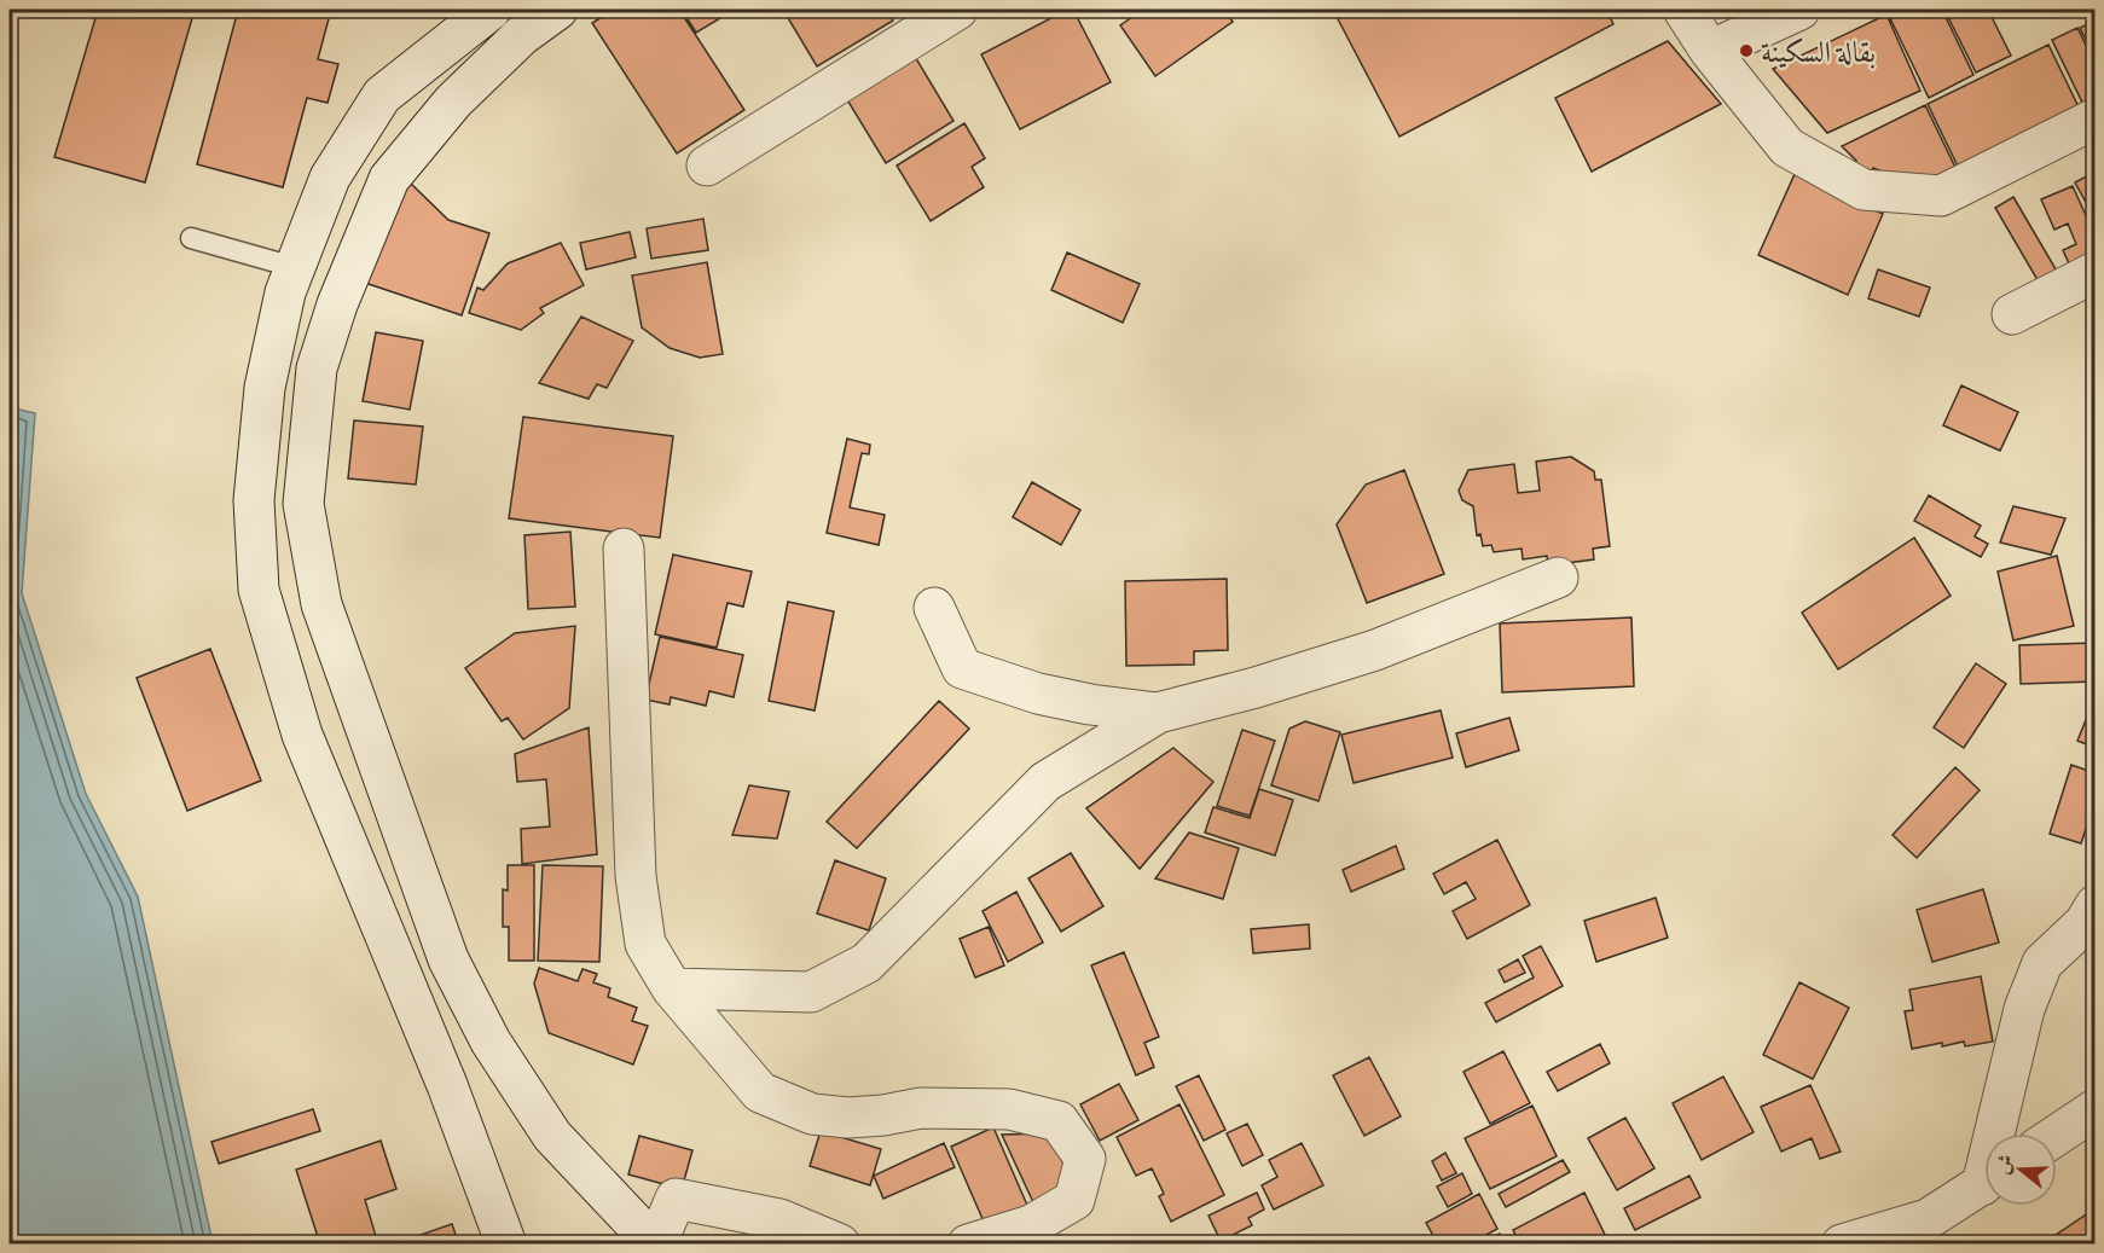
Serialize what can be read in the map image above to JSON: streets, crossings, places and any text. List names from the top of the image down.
{
  "places": ["بقالة السكينة"],
  "north": "left"
}
